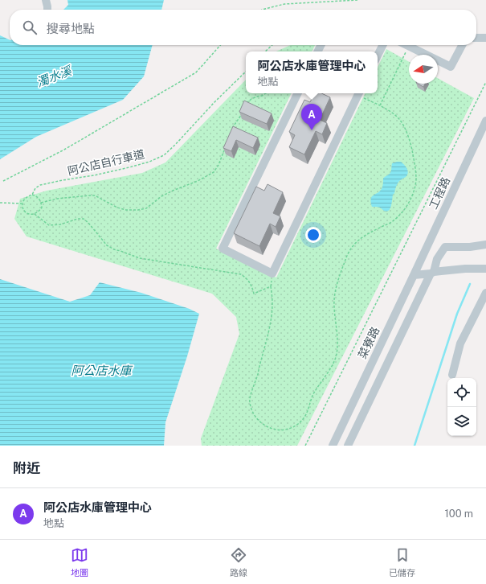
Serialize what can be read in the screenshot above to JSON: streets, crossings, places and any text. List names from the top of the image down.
{
  "streets": {
    "street": ["工程路", "菜寮路"],
    "path": ["阿公店自行車道"]
  },
  "crossings": [
    ["工程路", "菜寮路"]
  ],
  "water": ["濁水溪", "阿公店水庫"],
  "north": "left",
  "page": {
    "search": "搜尋地點",
    "popup": ["阿公店水庫管理中心", "地點"],
    "pins": "A",
    "heading": "附近",
    "list": [
      {
        "mark": "A",
        "name": "阿公店水庫管理中心",
        "note": "地點",
        "value": "100 m"
      }
    ],
    "nav": ["地圖", "路線", "已儲存"]
  }
}
